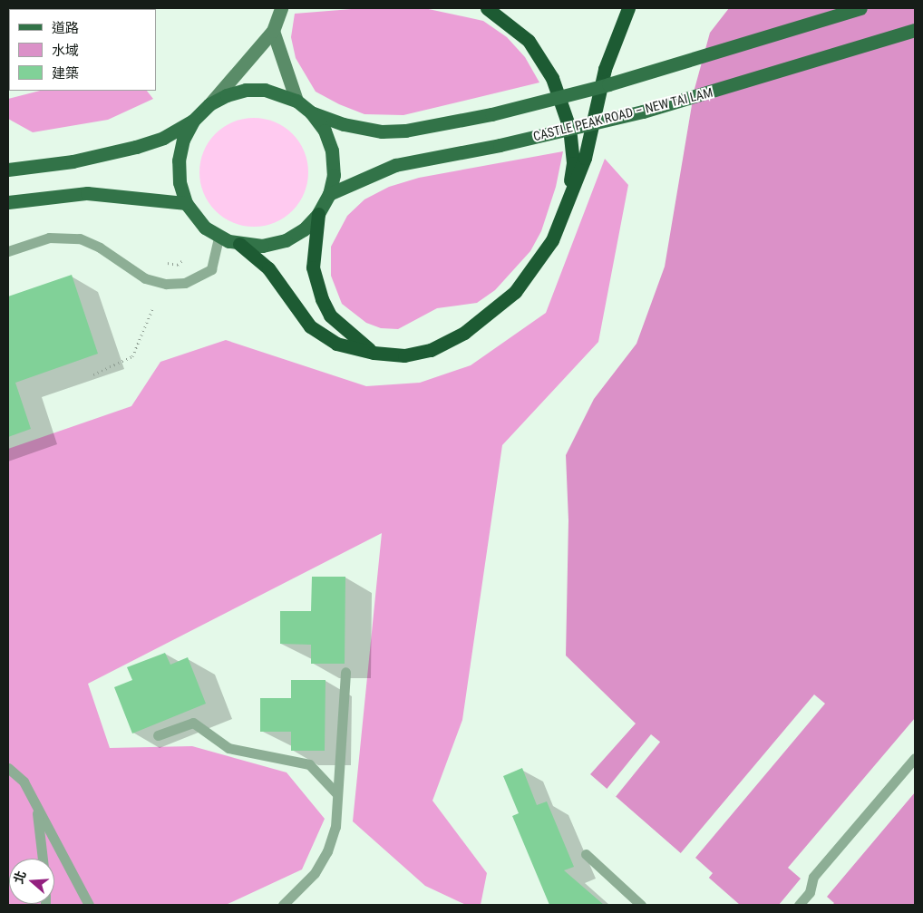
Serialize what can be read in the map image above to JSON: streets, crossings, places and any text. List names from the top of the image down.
{
  "streets": {
    "main road": ["CASTLE PEAK ROAD – NEW TAI LAM"]
  },
  "legend": ["道路", "水域", "建築"],
  "north": "left"
}
